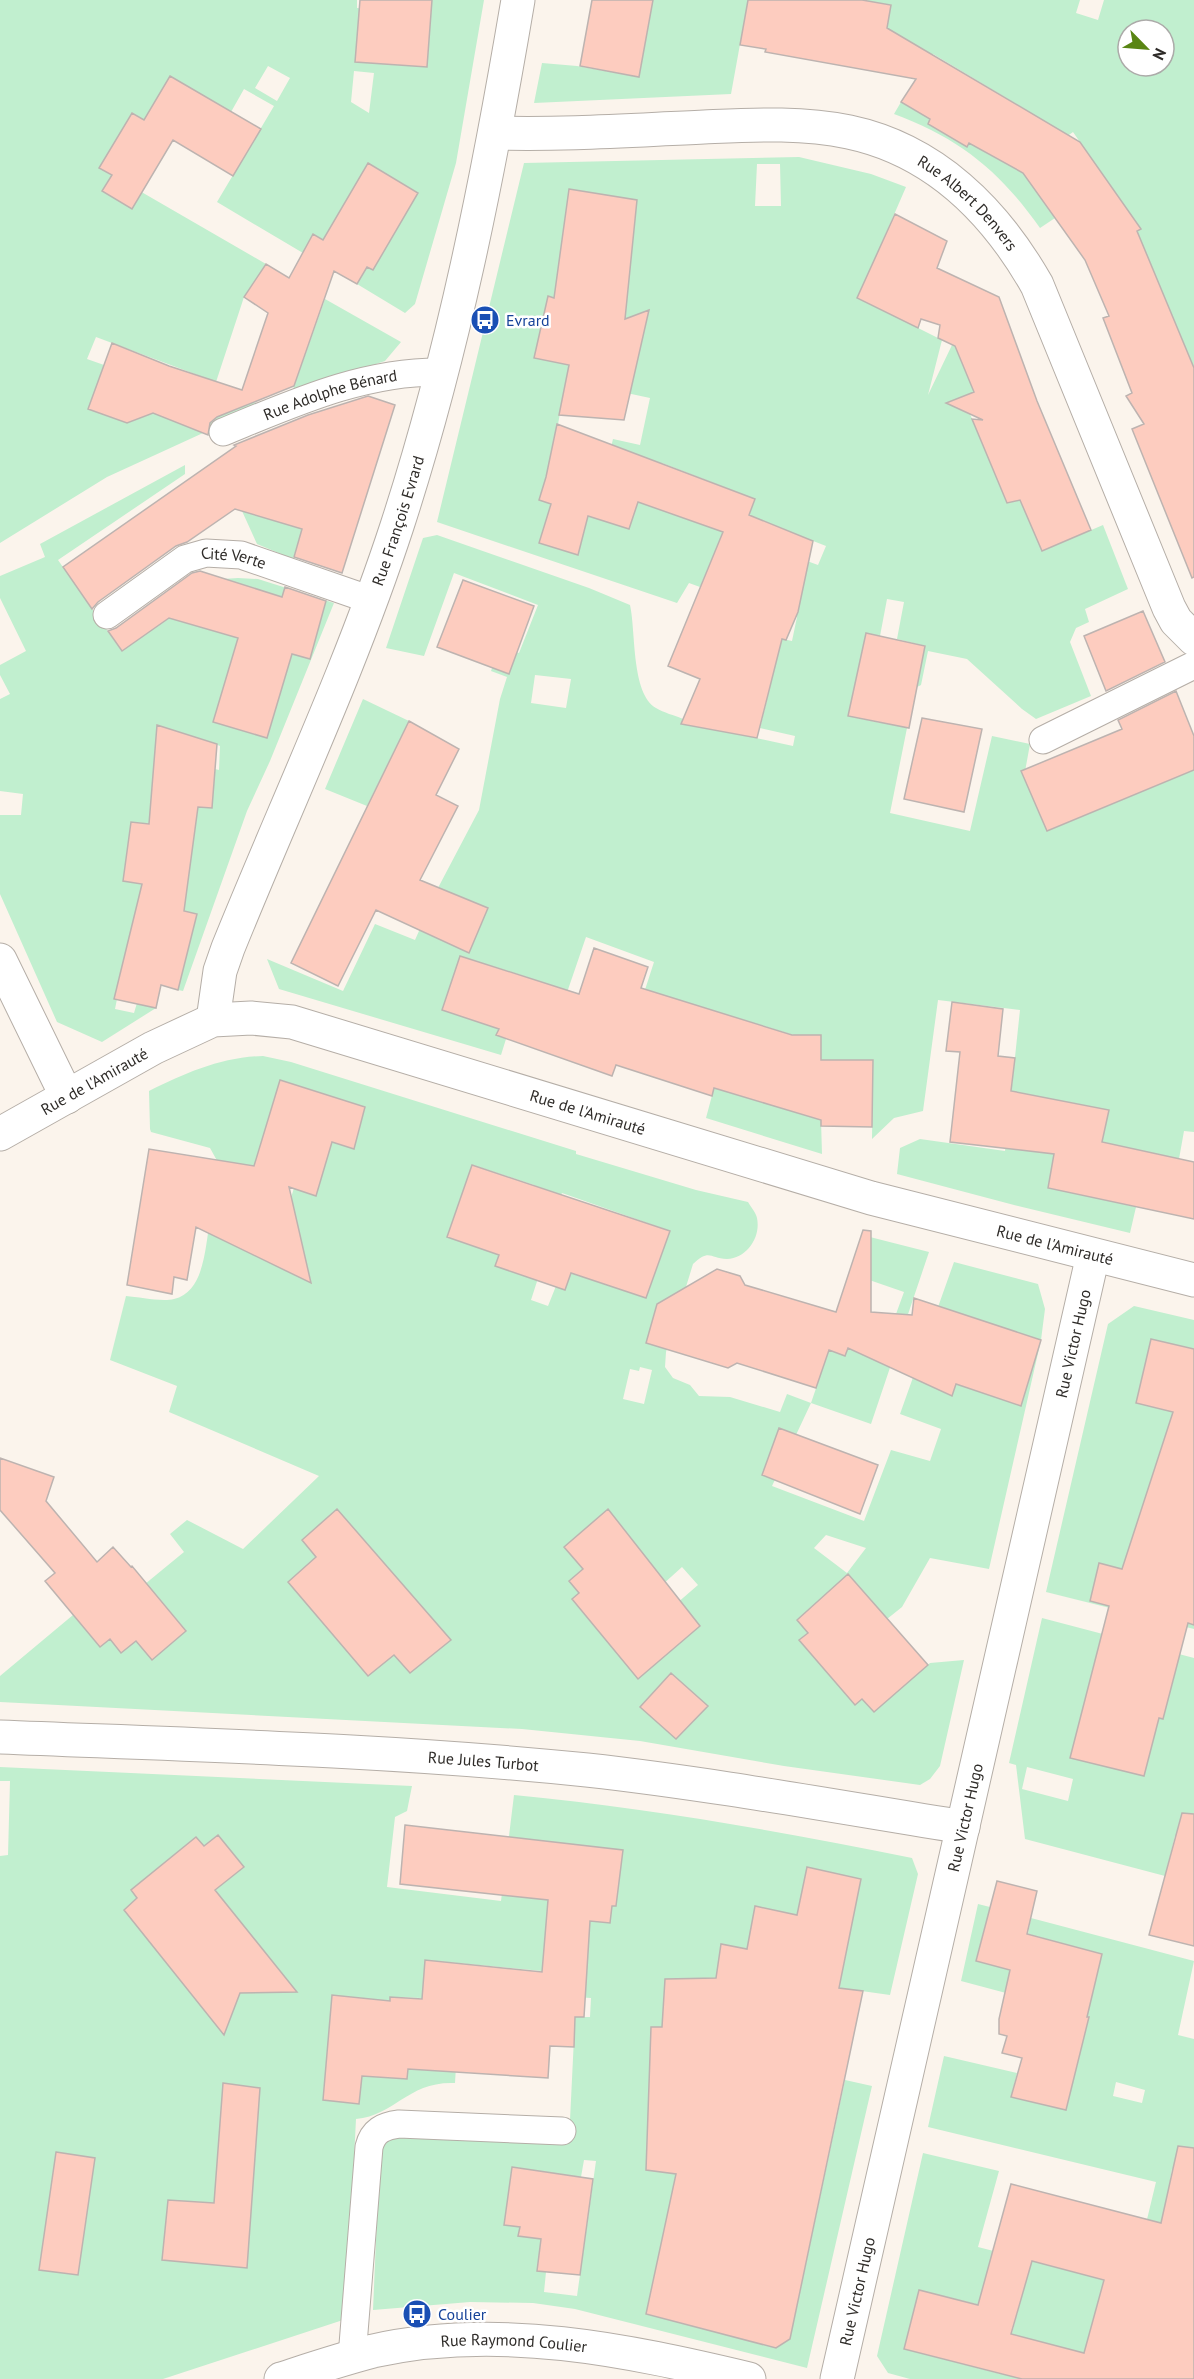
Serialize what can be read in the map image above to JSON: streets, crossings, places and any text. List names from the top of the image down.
{
  "streets": {
    "street": [
      "Rue Albert Denvers",
      "Rue François Evrard",
      "Rue de l'Amirauté",
      "Rue Victor Hugo",
      "Rue Jules Turbot",
      "Rue Raymond Coulier"
    ],
    "lane": ["Rue Adolphe Bénard", "Cité Verte"]
  },
  "crossings": [
    ["Rue Albert Denvers", "Rue François Evrard"],
    ["Rue Adolphe Bénard", "Rue François Evrard"],
    ["Rue François Evrard", "Cité Verte"],
    ["Rue François Evrard", "Rue de l'Amirauté"],
    ["Rue de l'Amirauté", "Rue Victor Hugo"],
    ["Rue Victor Hugo", "Rue Jules Turbot"]
  ],
  "places": {
    "bus stop": ["Evrard", "Coulier"]
  },
  "north": "bottom right"
}
